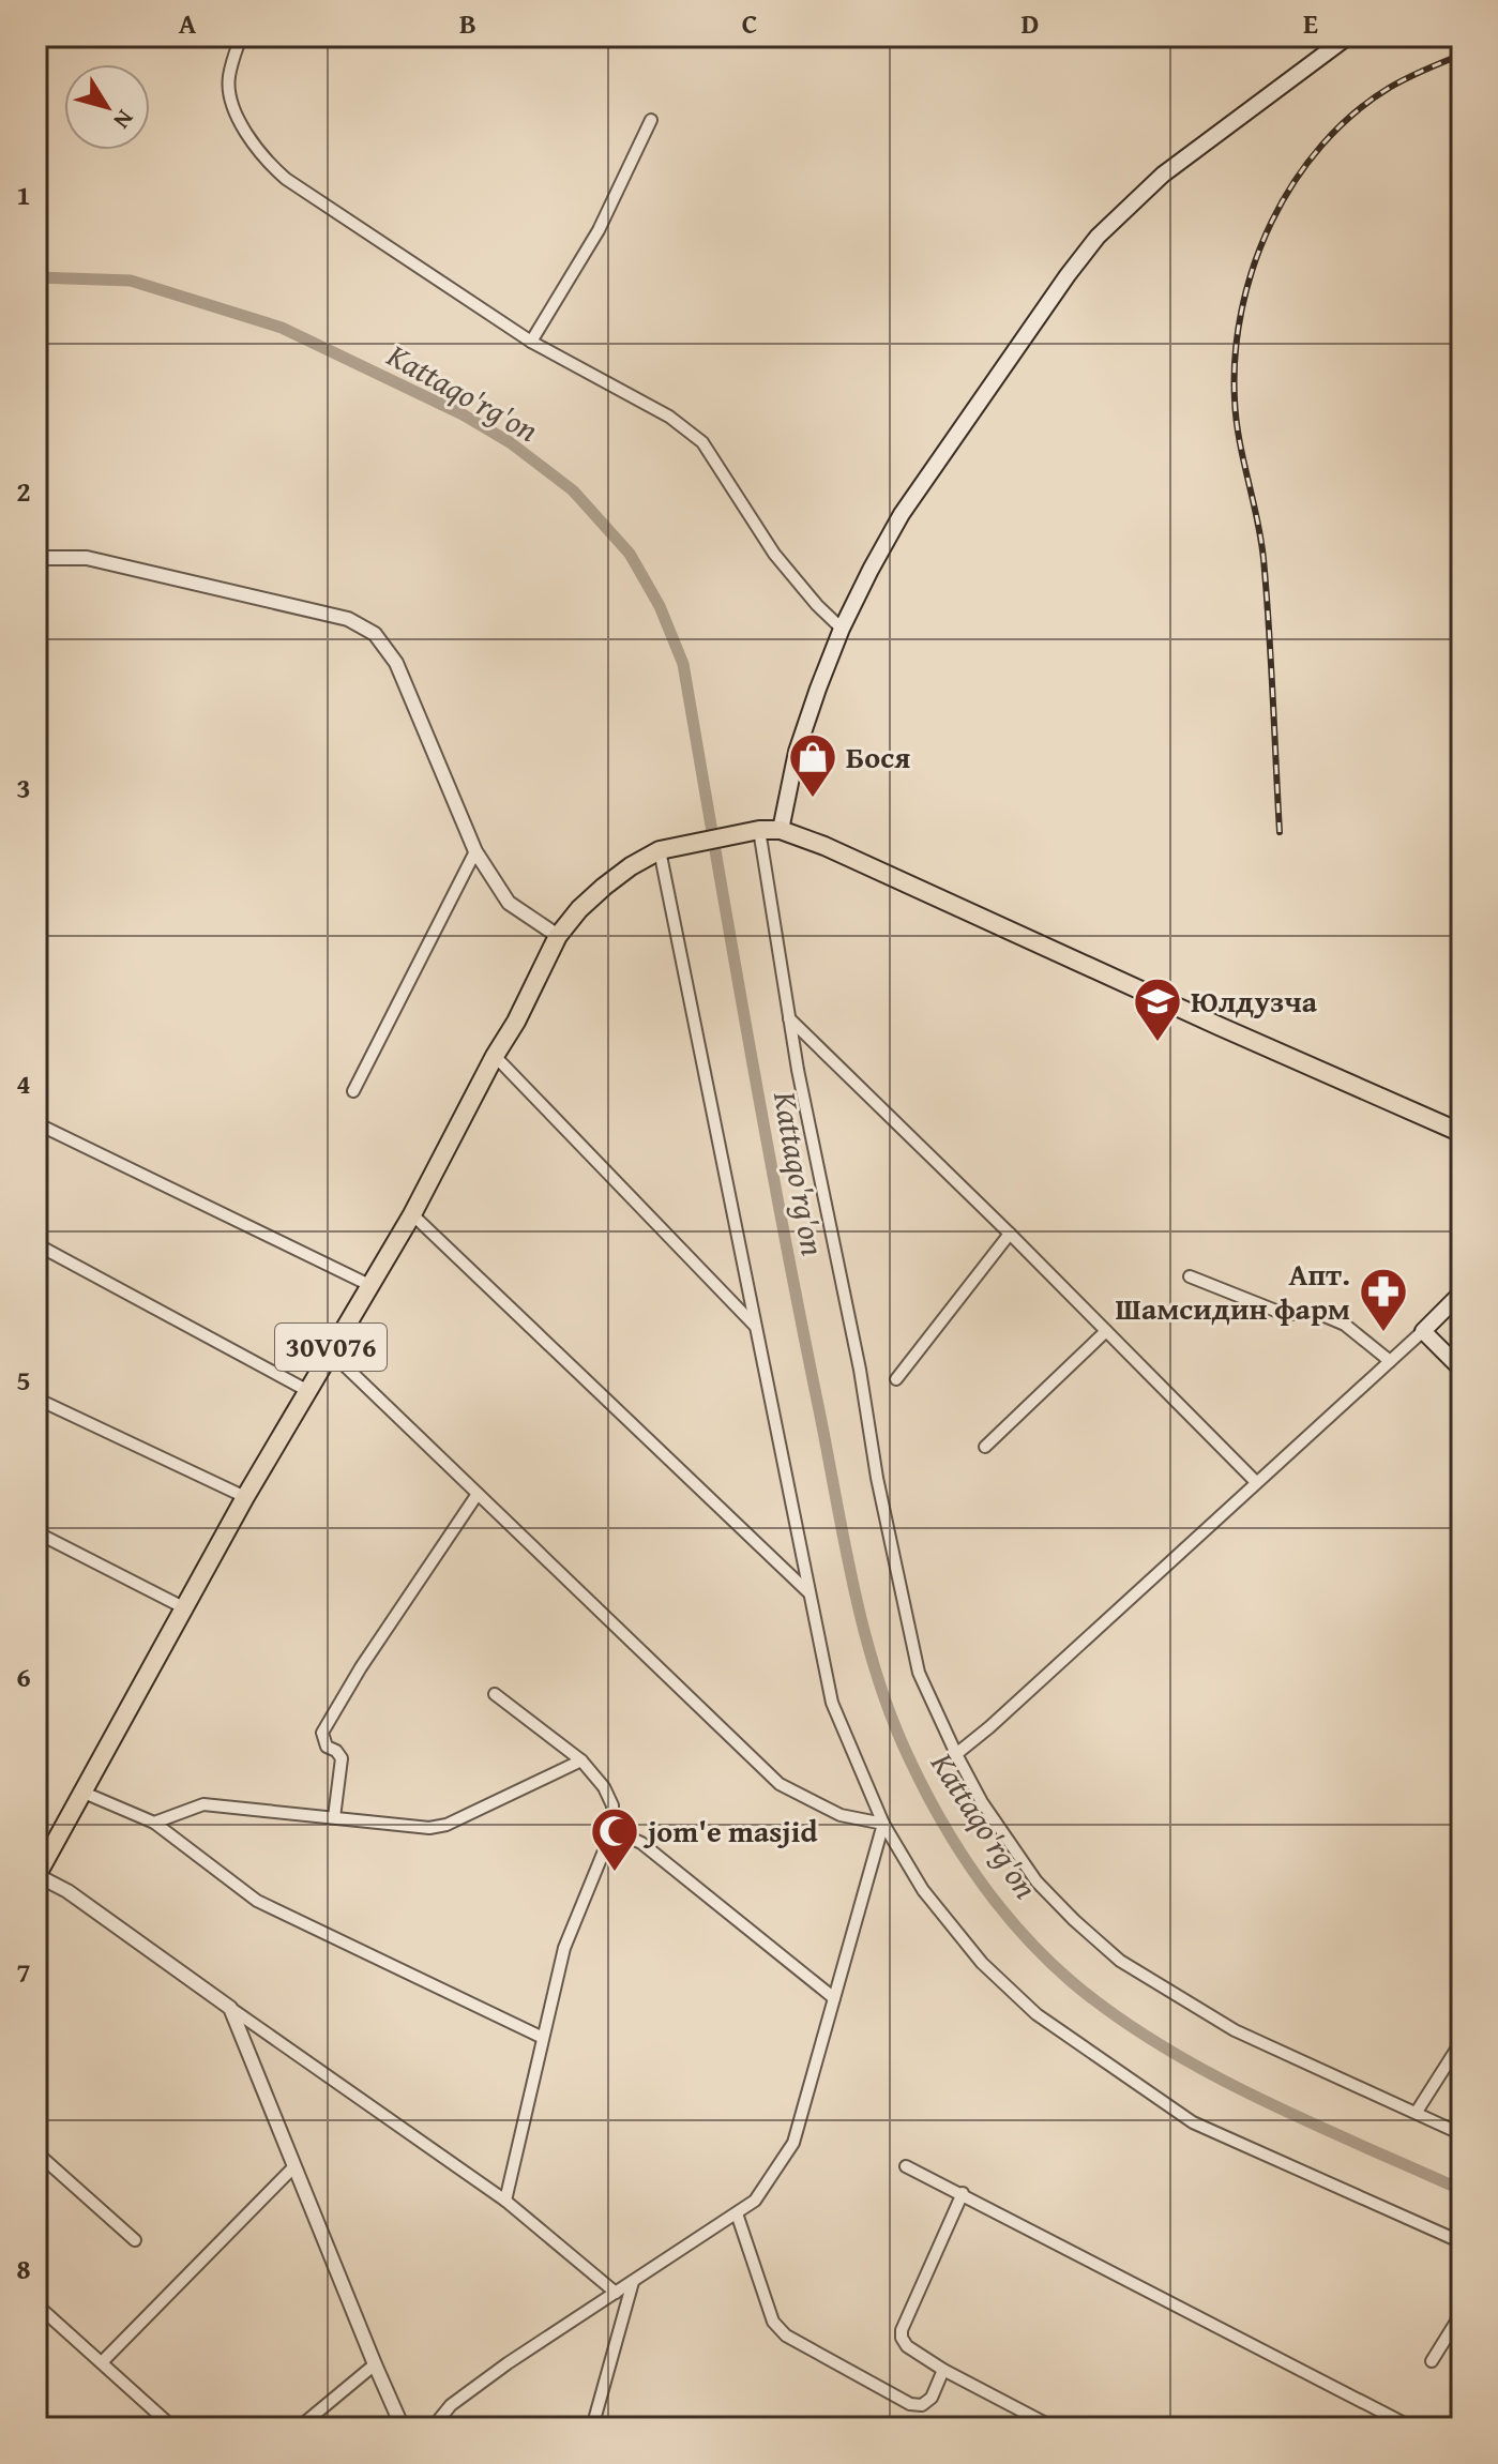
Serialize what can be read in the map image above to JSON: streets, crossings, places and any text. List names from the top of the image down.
{
  "streets": {
    "main road": ["30V076"]
  },
  "water": ["Kattaqo'rg'on"],
  "places": {
    "shop": ["Бося"],
    "school or university": ["Юлдузча"],
    "pharmacy": ["Апт. Шамсидин фарм"],
    "mosque": ["jom'e masjid"]
  },
  "north": "bottom right",
  "grid": {
    "columns": [
      "A",
      "B",
      "C",
      "D",
      "E"
    ],
    "rows": [
      "1",
      "2",
      "3",
      "4",
      "5",
      "6",
      "7",
      "8"
    ]
  }
}
